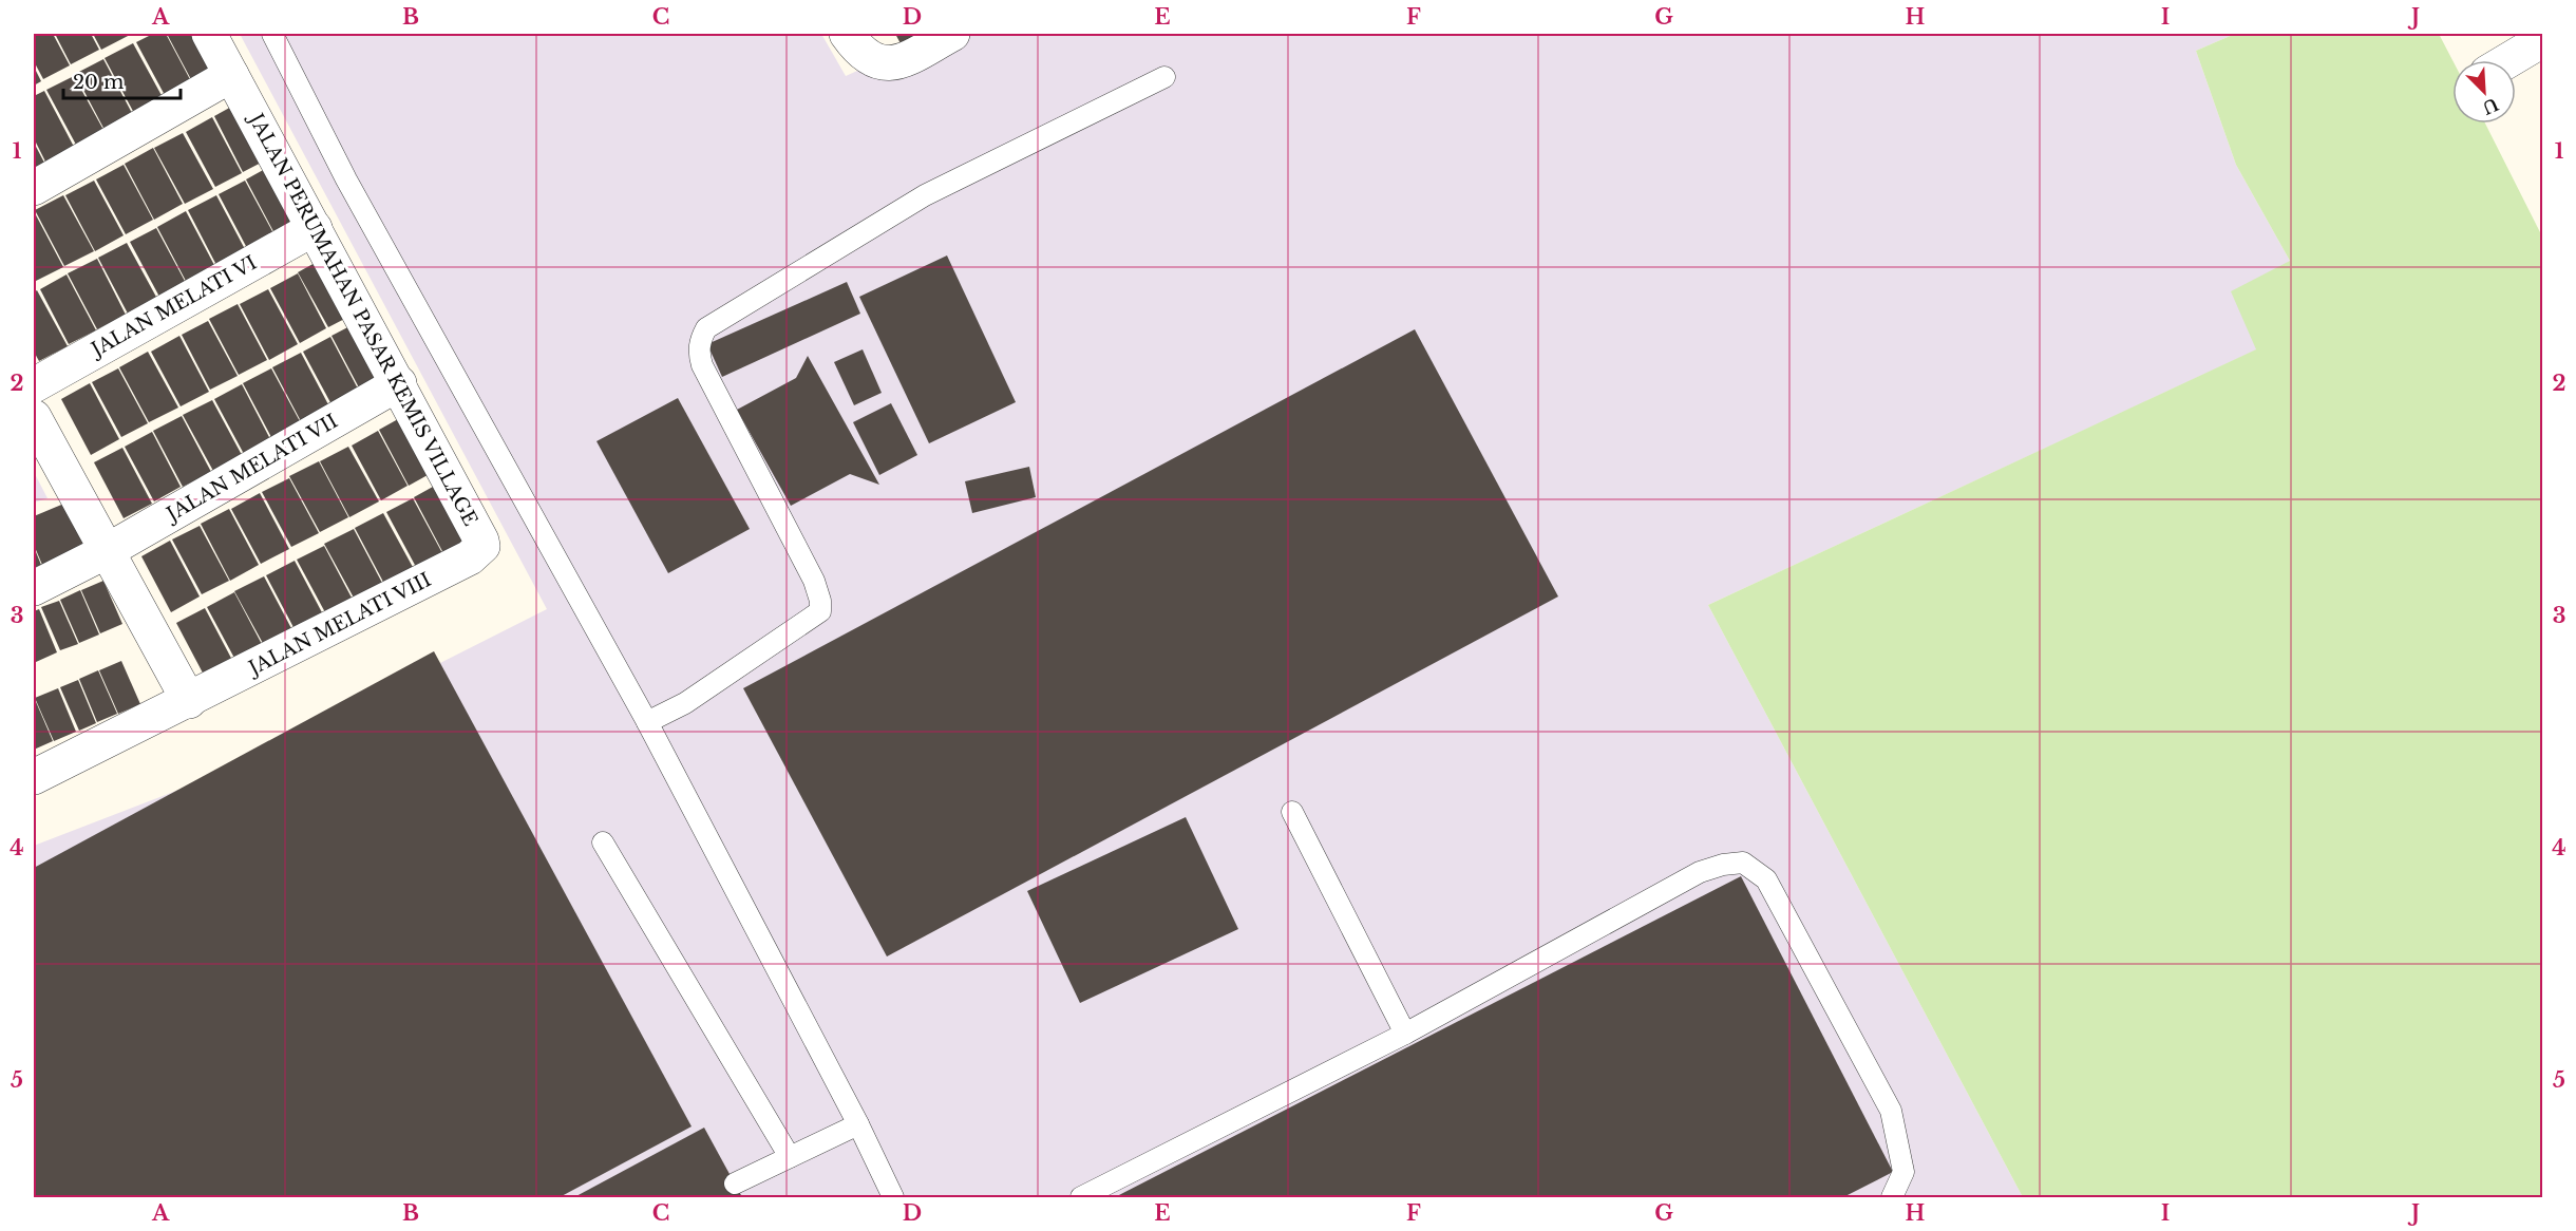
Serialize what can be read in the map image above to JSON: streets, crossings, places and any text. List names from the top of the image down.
{
  "streets": {
    "street": [
      "JALAN MELATI VI",
      "JALAN PERUMAHAN PASAR KEMIS VILLAGE",
      "JALAN MELATI VII",
      "JALAN MELATI VIII"
    ]
  },
  "crossings": [
    ["JALAN MELATI VI", "JALAN PERUMAHAN PASAR KEMIS VILLAGE"],
    ["JALAN PERUMAHAN PASAR KEMIS VILLAGE", "JALAN MELATI VII"],
    ["JALAN PERUMAHAN PASAR KEMIS VILLAGE", "JALAN MELATI VIII"]
  ],
  "scale_bar": "20 m",
  "north": "bottom right",
  "grid": {
    "columns": [
      "A",
      "B",
      "C",
      "D",
      "E",
      "F",
      "G",
      "H",
      "I",
      "J"
    ],
    "rows": [
      "1",
      "2",
      "3",
      "4",
      "5"
    ]
  }
}
